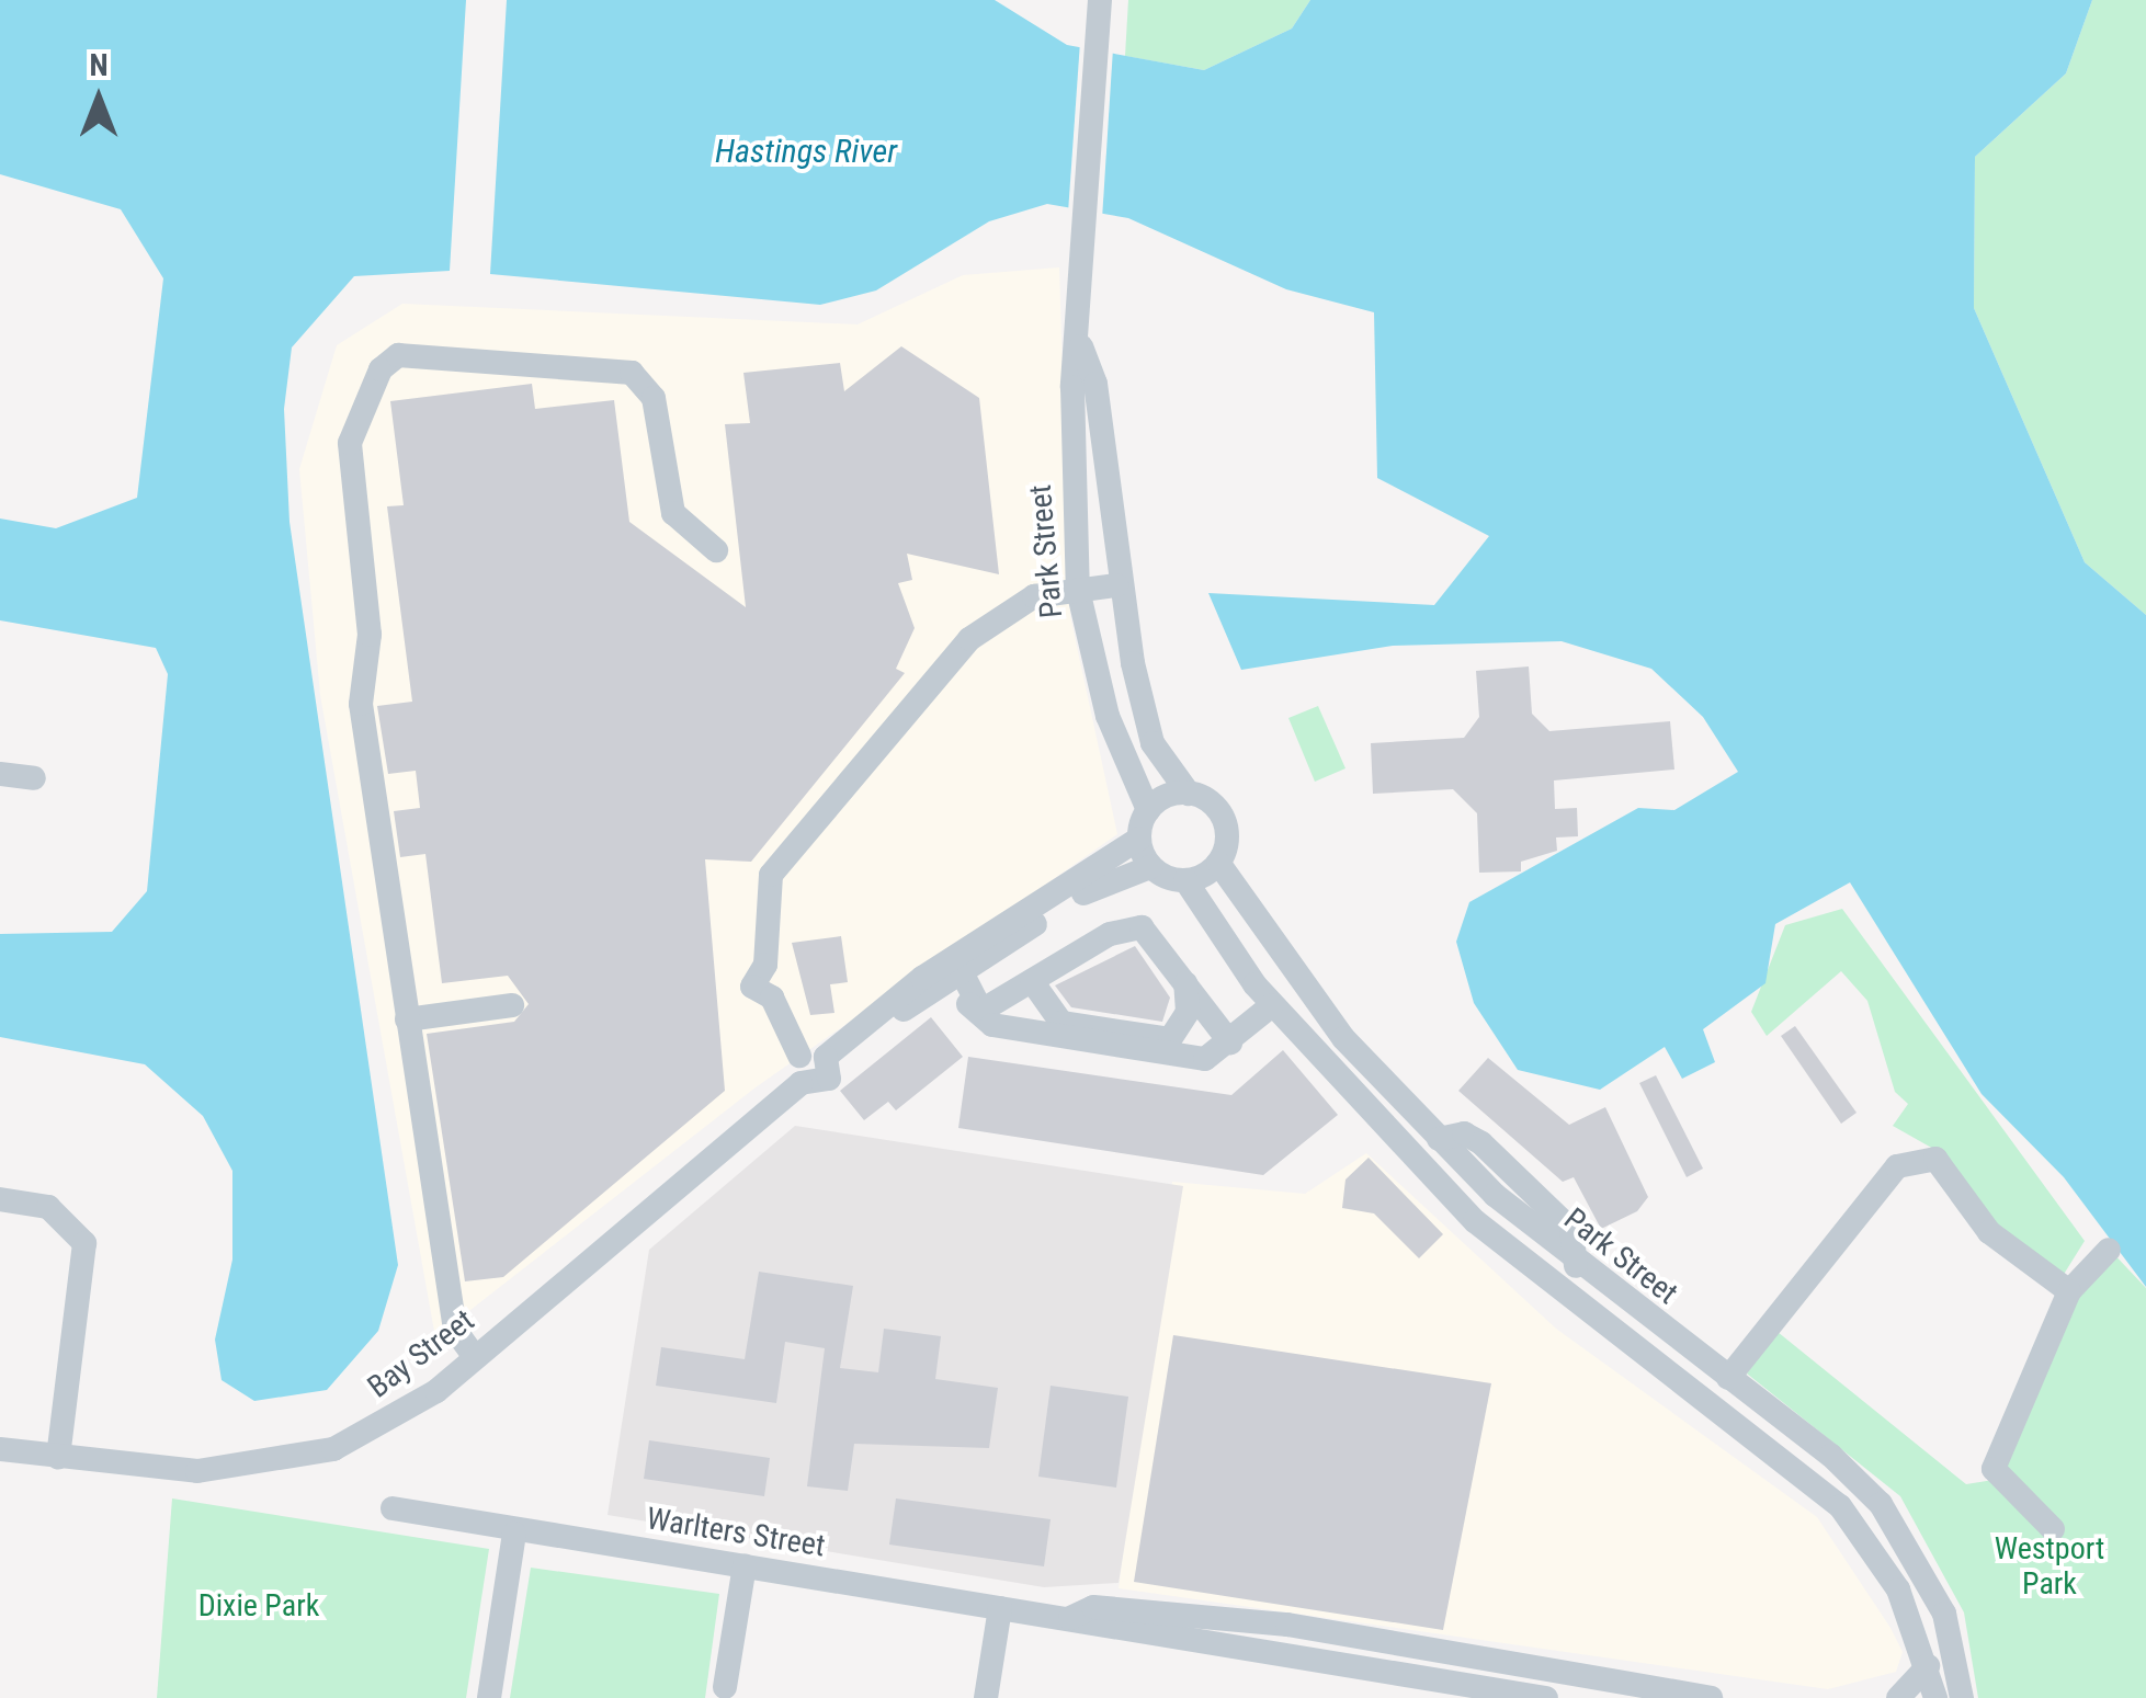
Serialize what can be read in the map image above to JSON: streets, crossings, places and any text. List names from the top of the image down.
{
  "streets": {
    "street": ["Park Street", "Bay Street", "Warlters Street"]
  },
  "crossings": [
    ["Park Street", "Bay Street"]
  ],
  "water": ["Hastings River"],
  "parks": ["Westport Park", "Dixie Park"],
  "north": "top"
}
